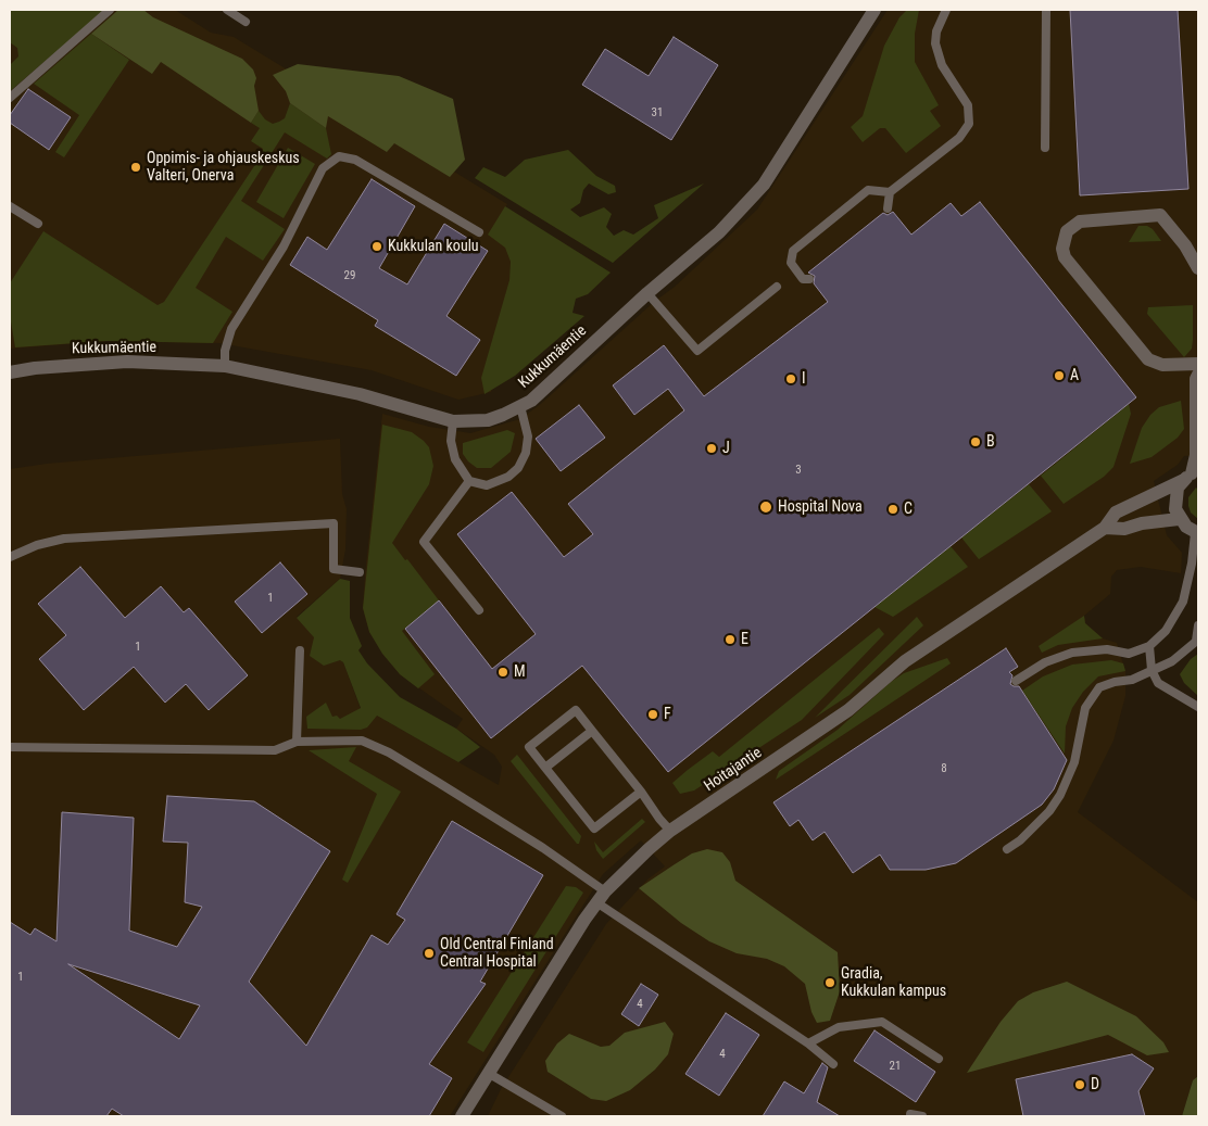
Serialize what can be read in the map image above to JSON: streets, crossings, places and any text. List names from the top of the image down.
{
  "streets": {
    "street": ["Kukkumäentie", "Hoitajantie"]
  },
  "places": [
    "Oppimis- ja ohjauskeskus Valteri, Onerva",
    "Kukkulan koulu",
    "A",
    "I",
    "B",
    "J",
    "Hospital Nova",
    "C",
    "E",
    "M",
    "F",
    "Old Central Finland Central Hospital",
    "Gradia, Kukkulan kampus",
    "D"
  ],
  "house_numbers": [
    "31",
    "29",
    "3",
    "1",
    "1",
    "8",
    "1",
    "4",
    "4",
    "21"
  ]
}
